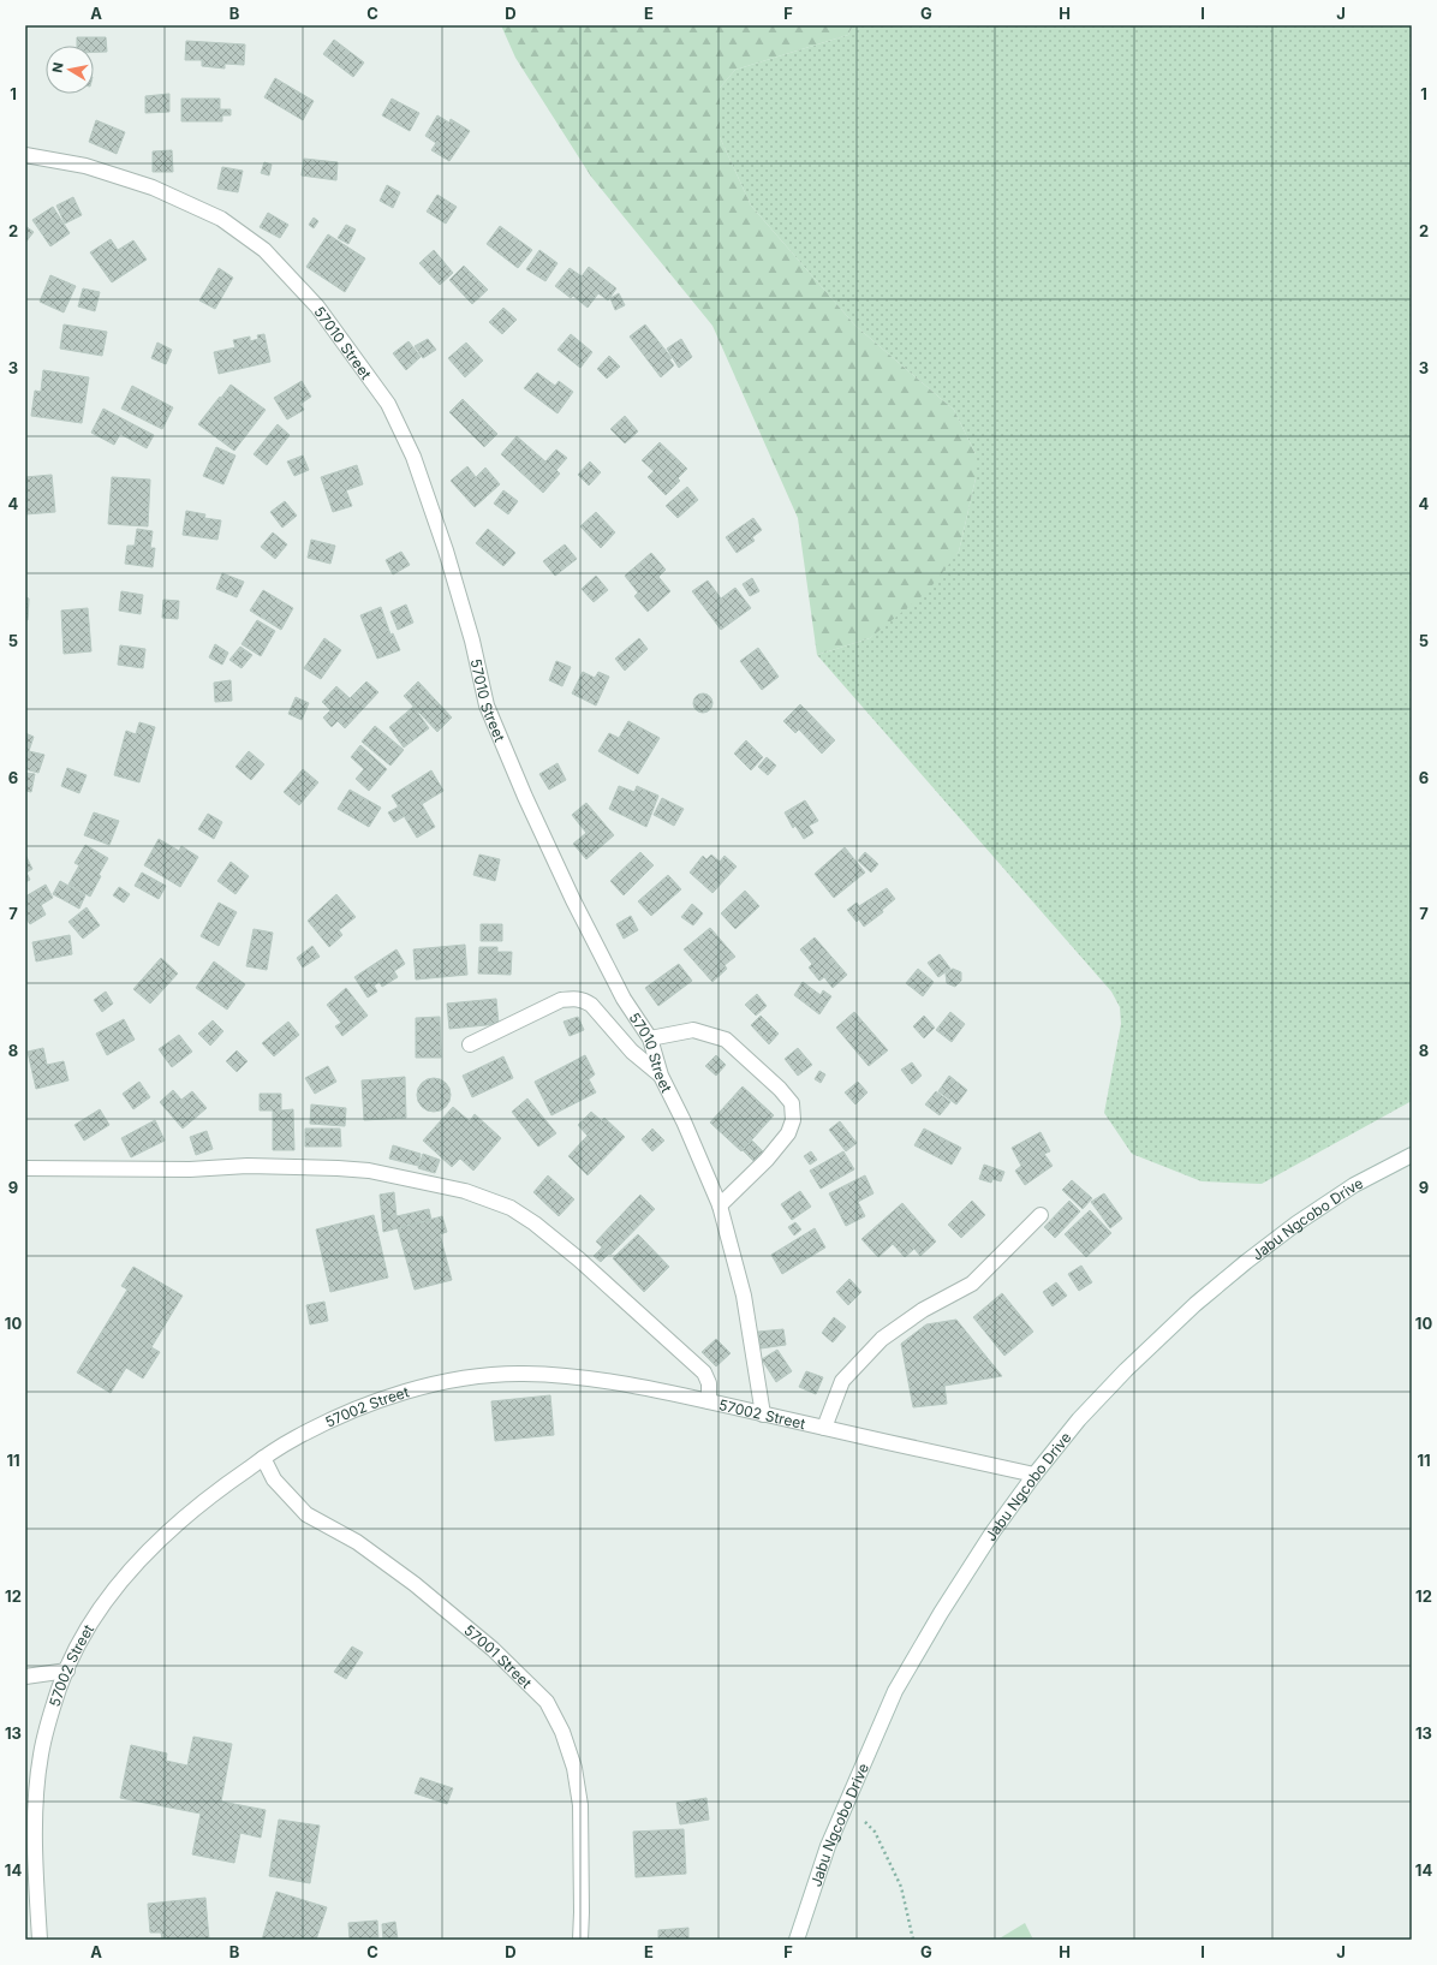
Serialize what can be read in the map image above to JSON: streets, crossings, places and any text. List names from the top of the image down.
{
  "streets": {
    "street": [
      "57010 Street",
      "Jabu Ngcobo Drive",
      "57002 Street",
      "57001 Street"
    ]
  },
  "crossings": [
    ["57010 Street", "57002 Street"],
    ["Jabu Ngcobo Drive", "57002 Street"],
    ["57002 Street", "57001 Street"]
  ],
  "north": "left",
  "grid": {
    "columns": [
      "A",
      "B",
      "C",
      "D",
      "E",
      "F",
      "G",
      "H",
      "I",
      "J"
    ],
    "rows": [
      "1",
      "2",
      "3",
      "4",
      "5",
      "6",
      "7",
      "8",
      "9",
      "10",
      "11",
      "12",
      "13",
      "14"
    ]
  }
}
